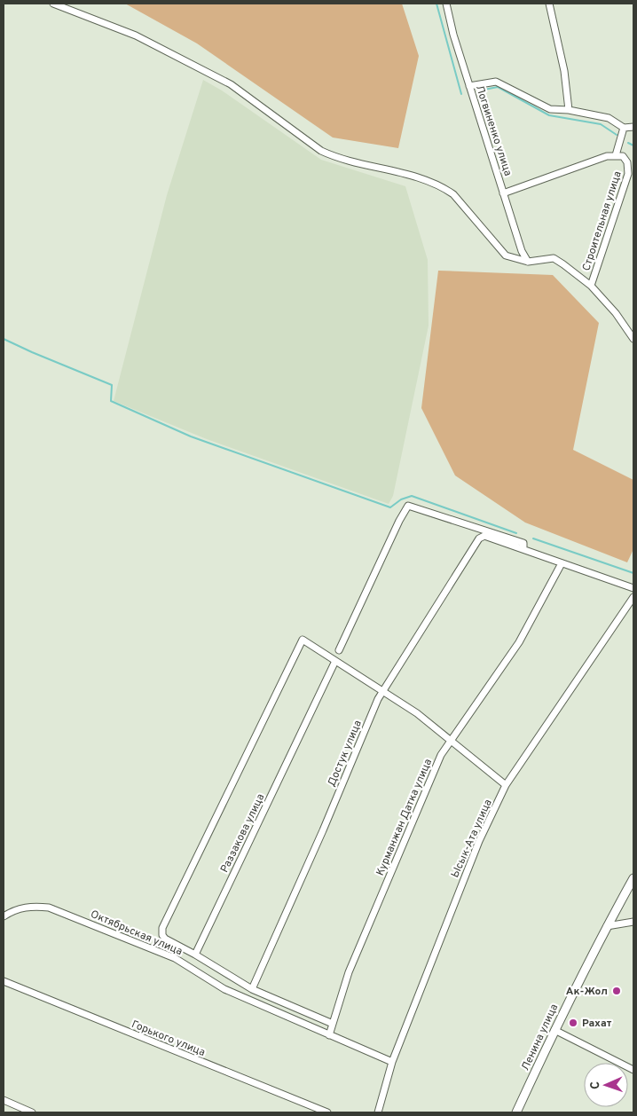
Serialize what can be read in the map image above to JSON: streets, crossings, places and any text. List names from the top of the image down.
{
  "streets": {
    "main road": ["Ленина улица"],
    "street": [
      "Логвиненко улица",
      "Строительная улица",
      "Достук улица",
      "Курманжан Датка улица",
      "Раззакова улица",
      "Ысык-Ата улица",
      "Октябрьская улица",
      "Горького улица"
    ]
  },
  "crossings": [
    ["Логвиненко улица", "Строительная улица"],
    ["Курманжан Датка улица", "Октябрьская улица"]
  ],
  "places": ["Ак-Жол", "Рахат"],
  "north": "left"
}
